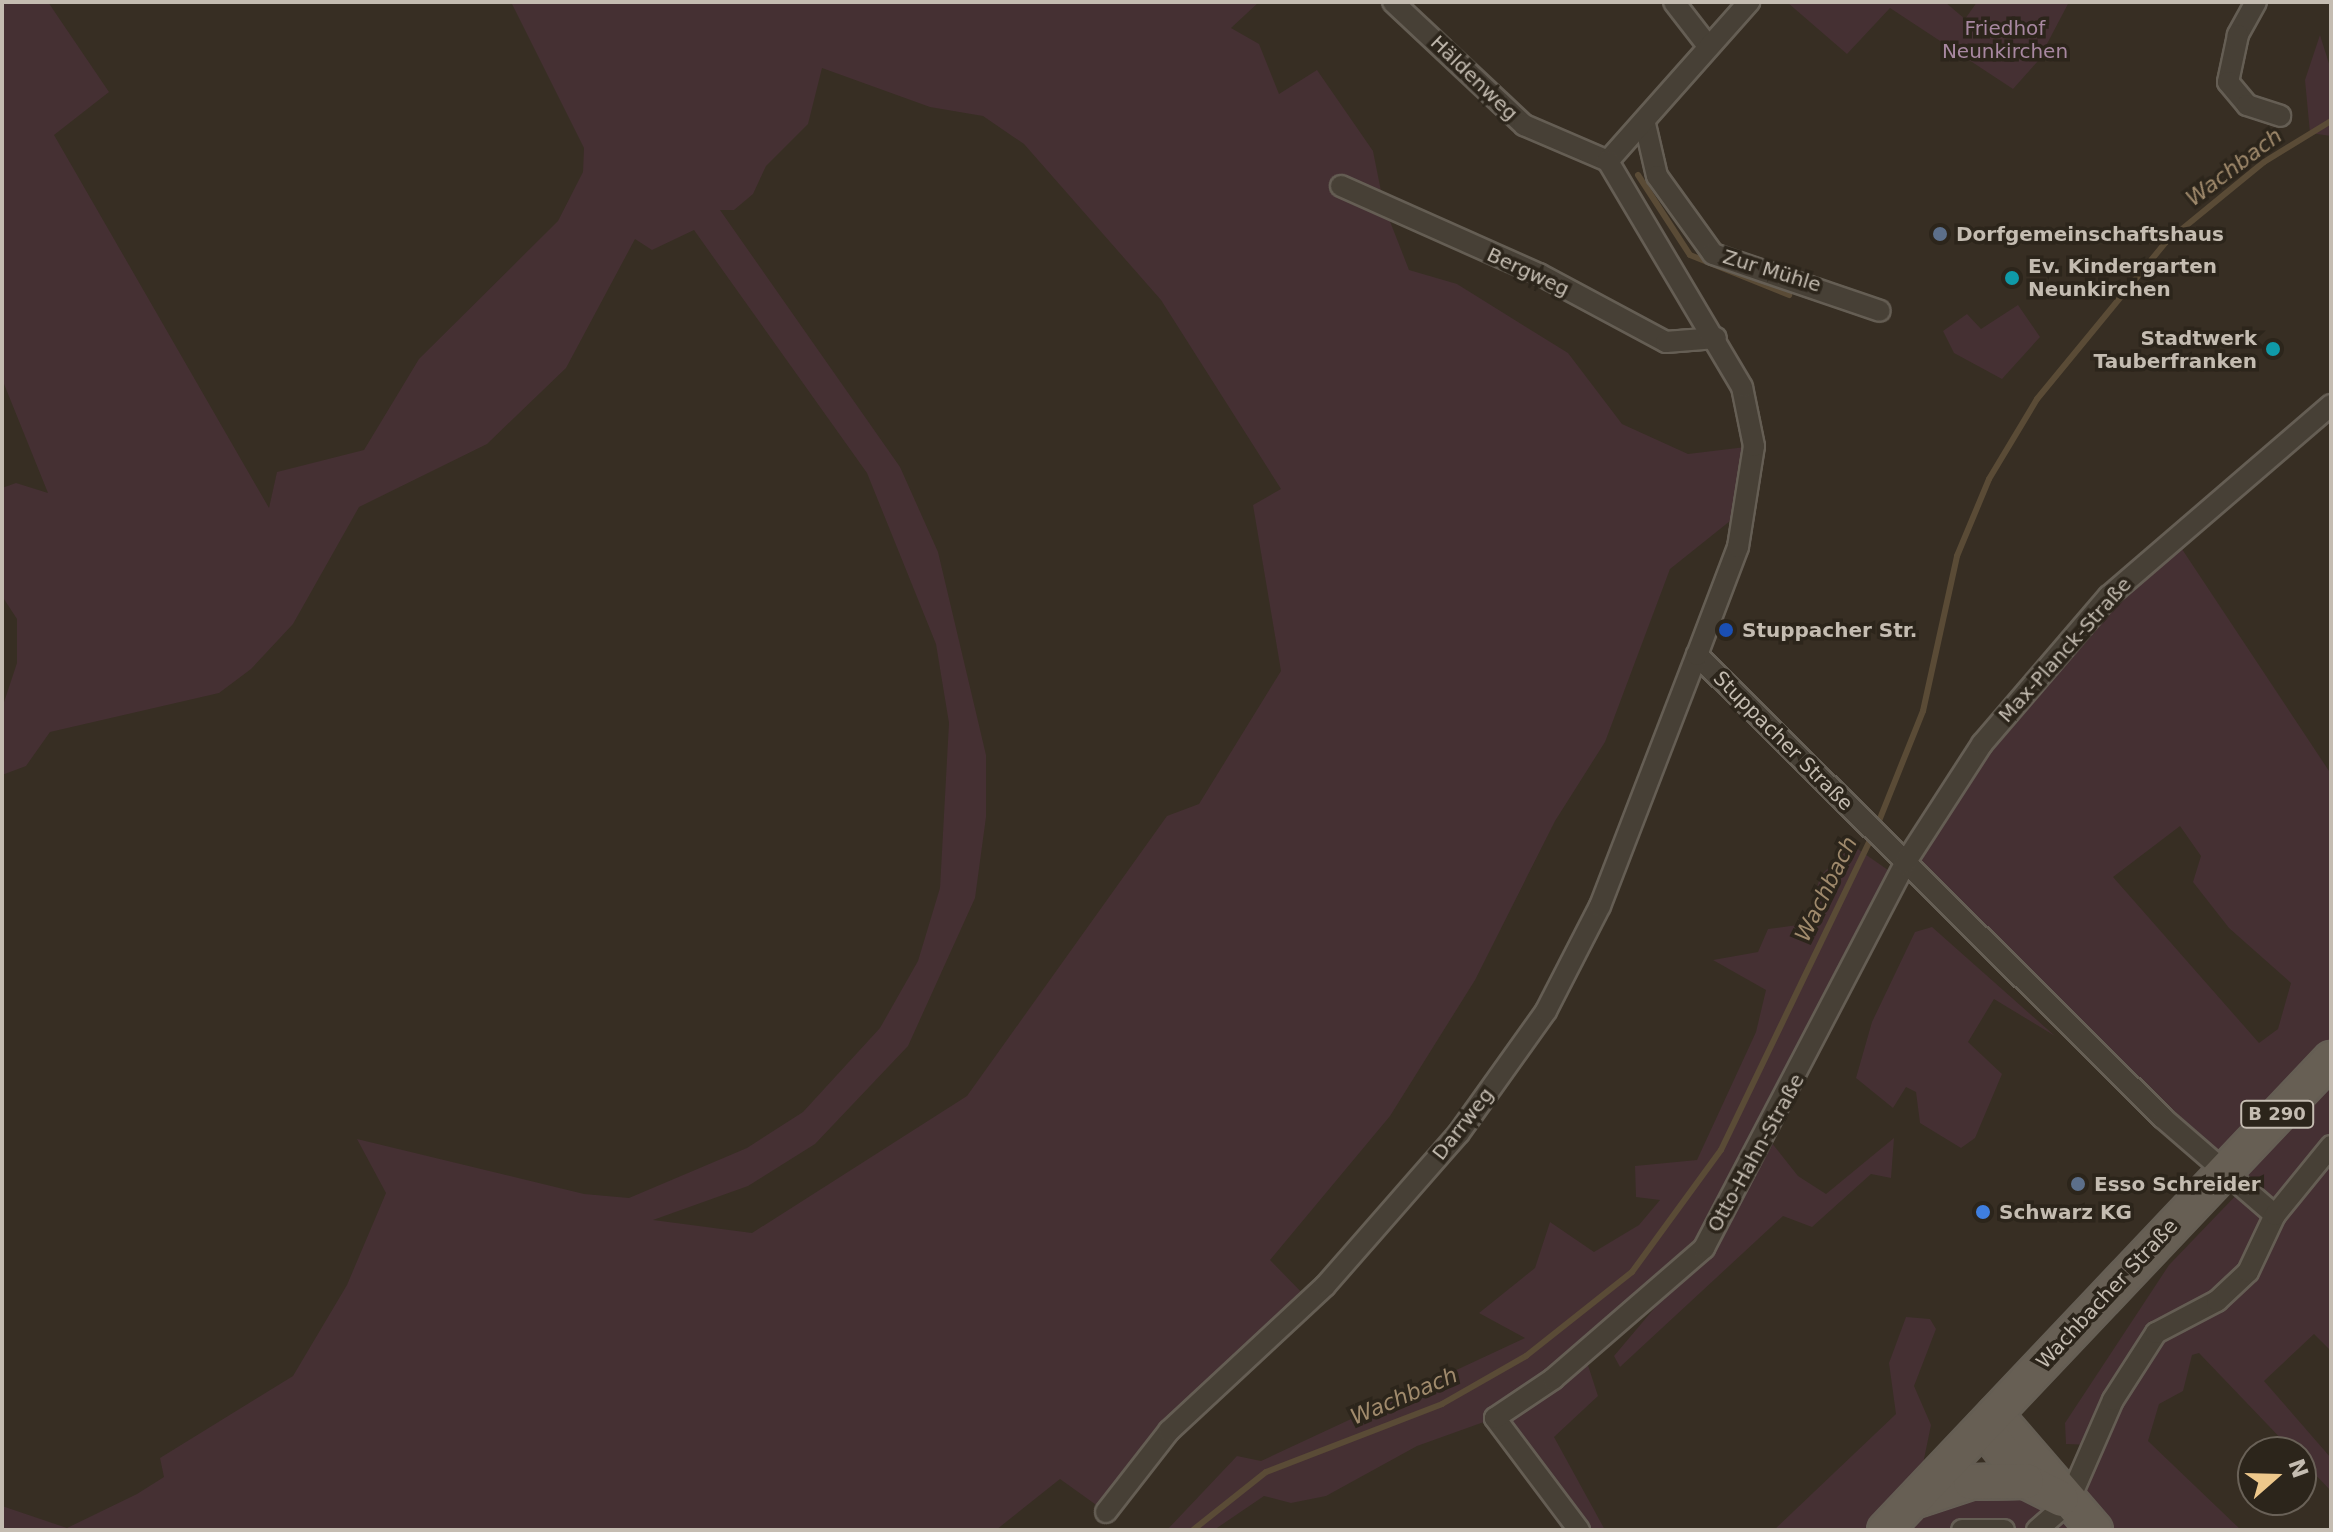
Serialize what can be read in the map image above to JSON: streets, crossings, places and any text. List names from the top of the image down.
{
  "streets": {
    "main road": ["B 290", "Wachbacher Straße"],
    "street": [
      "Häldenweg",
      "Zur Mühle",
      "Bergweg",
      "Max-Planck-Straße",
      "Stuppacher Straße",
      "Darrweg",
      "Otto-Hahn-Straße"
    ]
  },
  "crossings": [
    ["Häldenweg", "Stuppacher Straße"],
    ["Bergweg", "Stuppacher Straße"],
    ["Max-Planck-Straße", "Stuppacher Straße"],
    ["Max-Planck-Straße", "Otto-Hahn-Straße"],
    ["Stuppacher Straße", "Darrweg"],
    ["Stuppacher Straße", "Otto-Hahn-Straße"],
    ["Stuppacher Straße", "Wachbacher Straße"]
  ],
  "water": ["Wachbach"],
  "parks": ["Friedhof Neunkirchen"],
  "places": [
    "Dorfgemeinschaftshaus",
    "Ev. Kindergarten Neunkirchen",
    "Stadtwerk Tauberfranken",
    "Stuppacher Str.",
    "Esso Schreider",
    "Schwarz KG"
  ],
  "north": "right"
}
